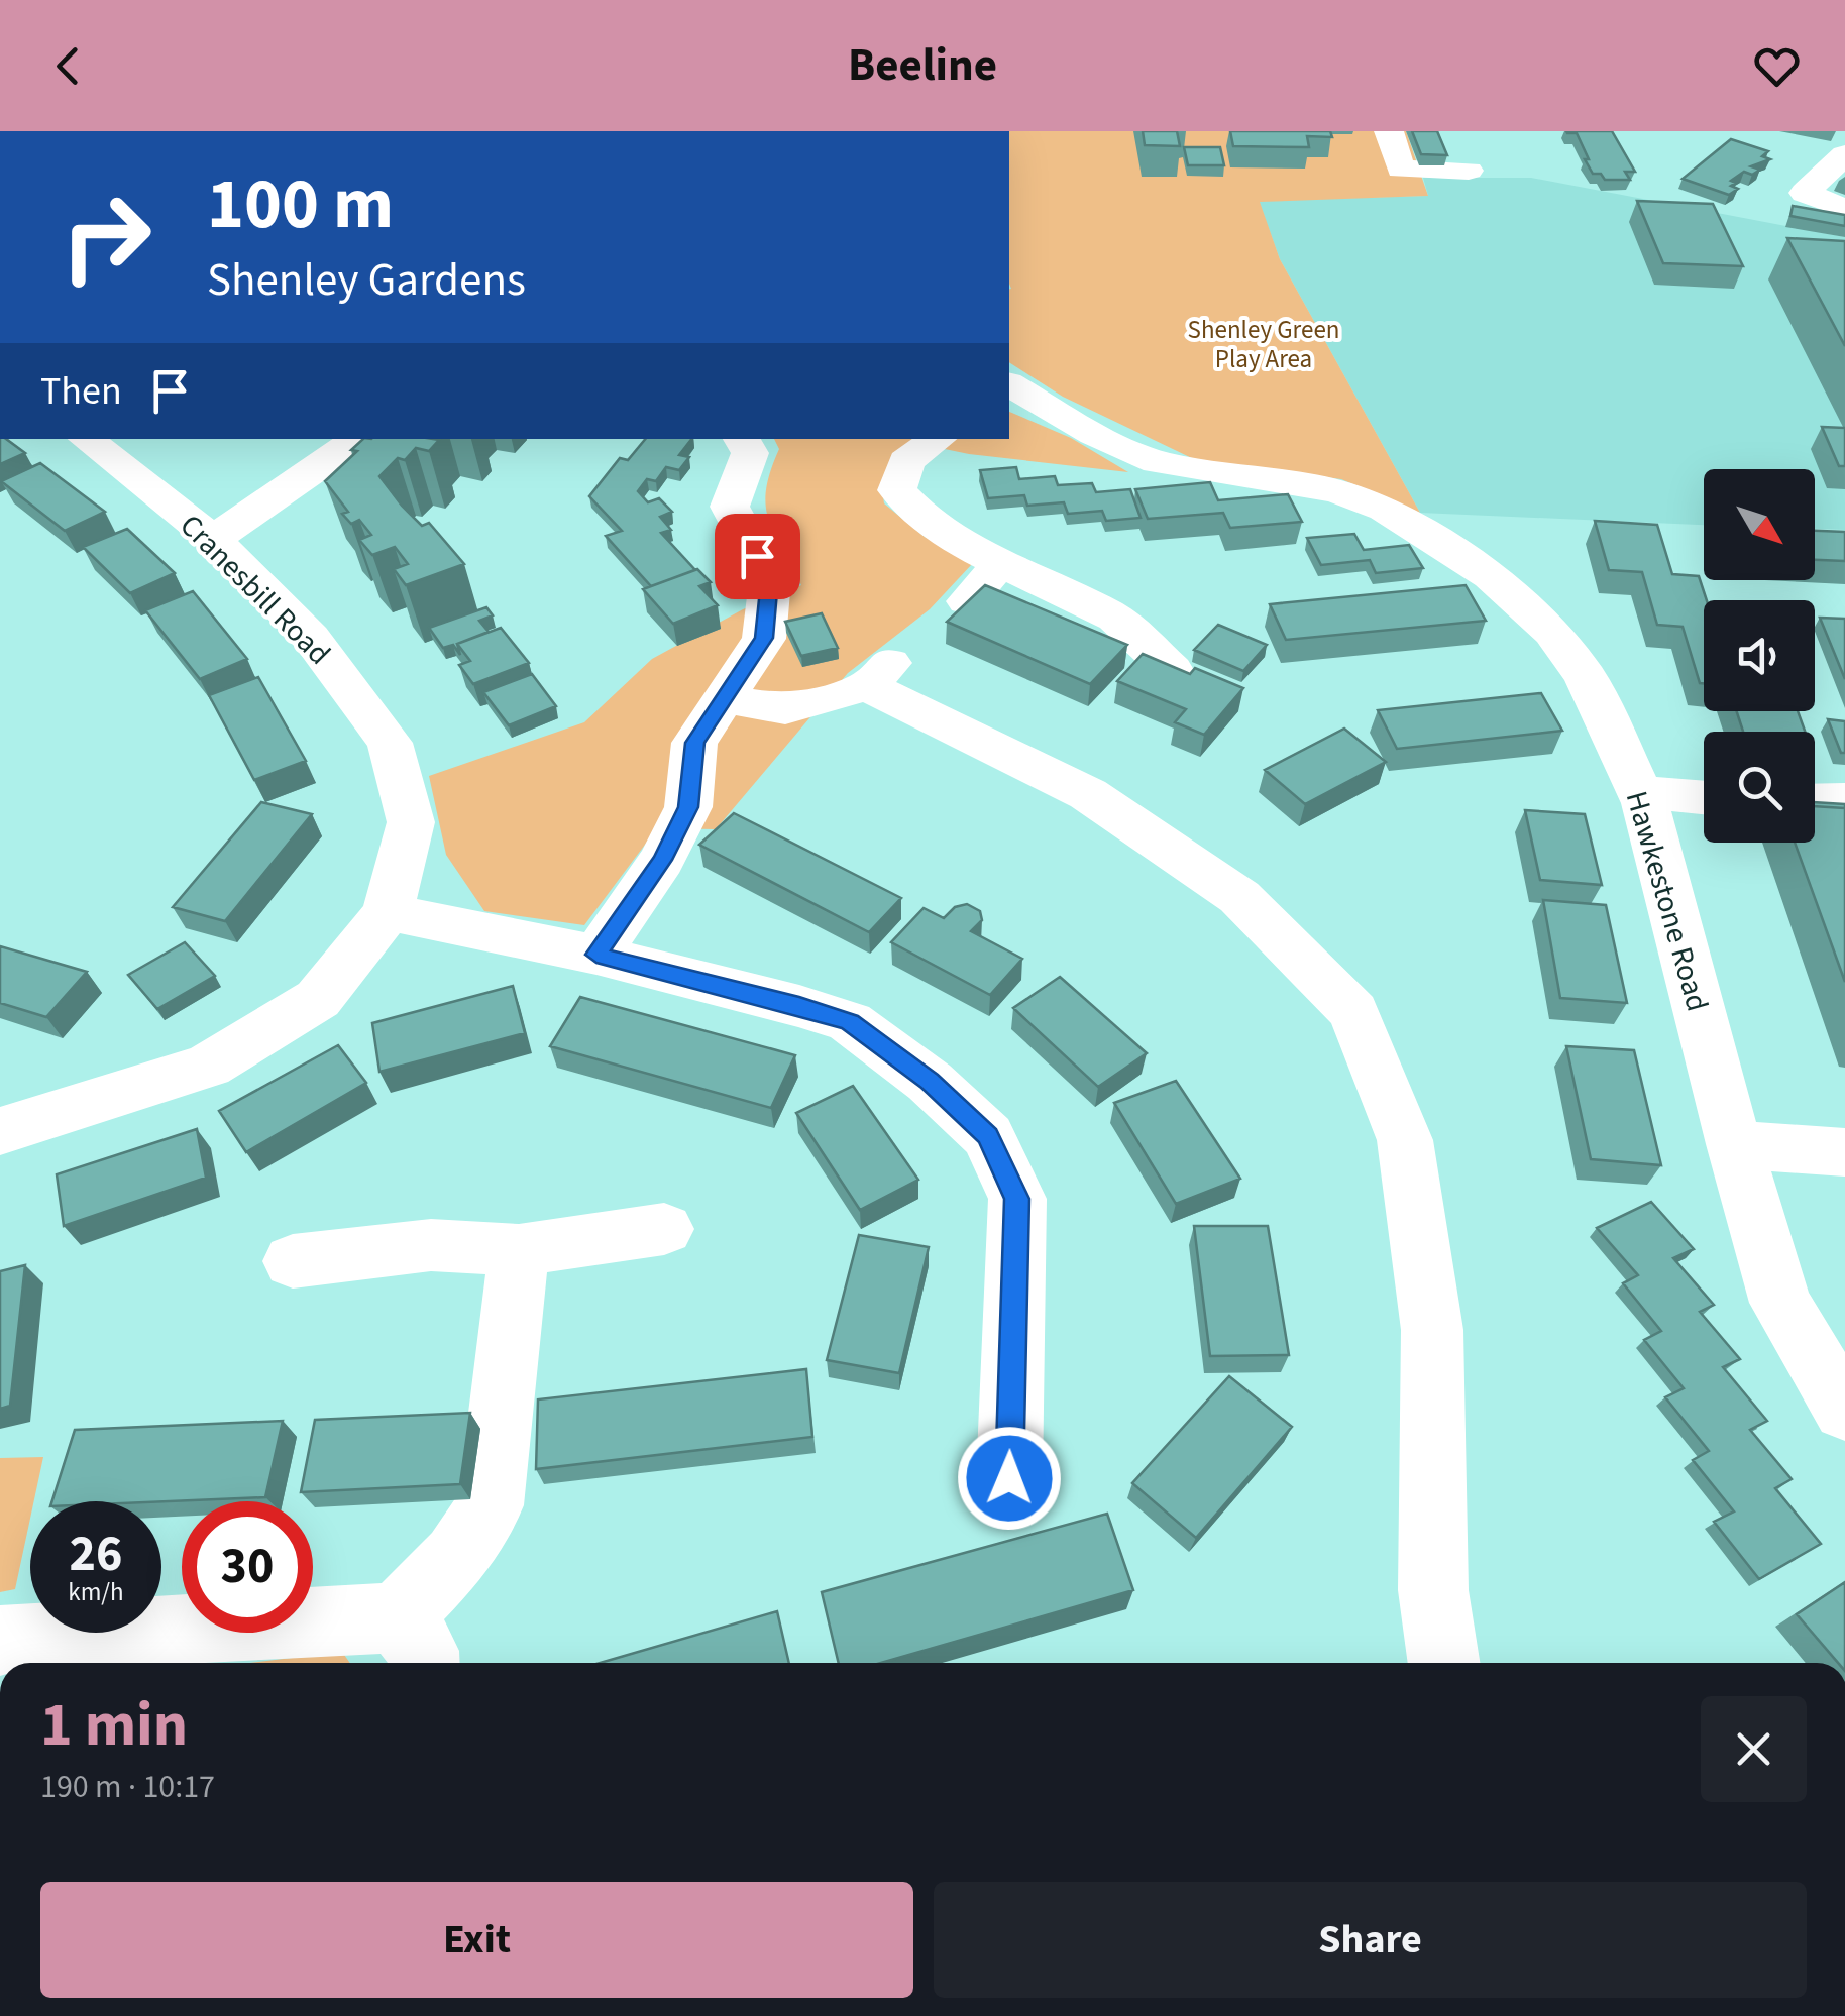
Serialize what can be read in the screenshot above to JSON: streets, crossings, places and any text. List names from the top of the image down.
{
  "streets": {
    "street": ["Cranesbill Road", "Hawkestone Road"]
  },
  "parks": ["Shenley Green Play Area"],
  "north": "bottom right",
  "page": {
    "header": "Beeline",
    "turn": ["100 m", "Shenley Gardens"],
    "then": "Then",
    "speed": "26 km/h",
    "limit": "30",
    "heading": ["1 min", "190 m · 10:17"],
    "buttons": ["Exit", "Share"]
  }
}
